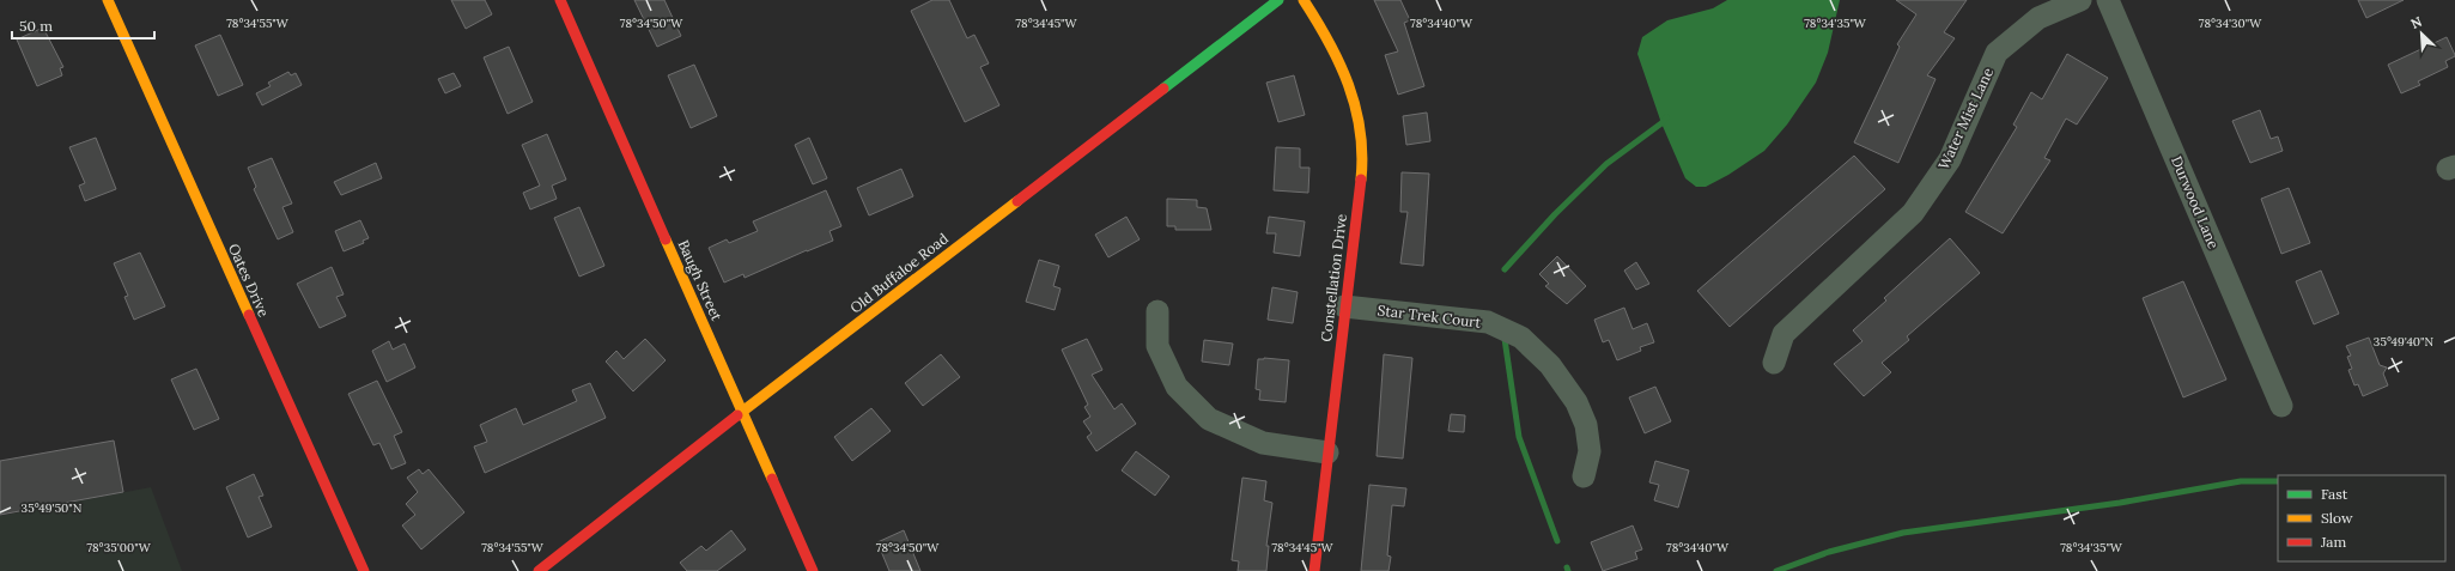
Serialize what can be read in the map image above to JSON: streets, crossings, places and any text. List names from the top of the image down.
{
  "streets": {
    "street": [
      "Water Mist Lane",
      "Durwood Lane",
      "Old Buffaloe Road",
      "Constellation Drive",
      "Oates Drive",
      "Baugh Street",
      "Star Trek Court"
    ]
  },
  "crossings": [
    ["Old Buffaloe Road", "Baugh Street"],
    ["Constellation Drive", "Star Trek Court"]
  ],
  "legend": ["Fast", "Slow", "Jam"],
  "scale_bar": "50 m",
  "north": "top left",
  "coordinates": [
    "78°34'55\"W",
    "78°34'50\"W",
    "78°34'45\"W",
    "78°34'40\"W",
    "78°34'35\"W",
    "78°34'30\"W",
    "35°49'40\"N",
    "35°49'50\"N",
    "78°35'00\"W"
  ]
}
